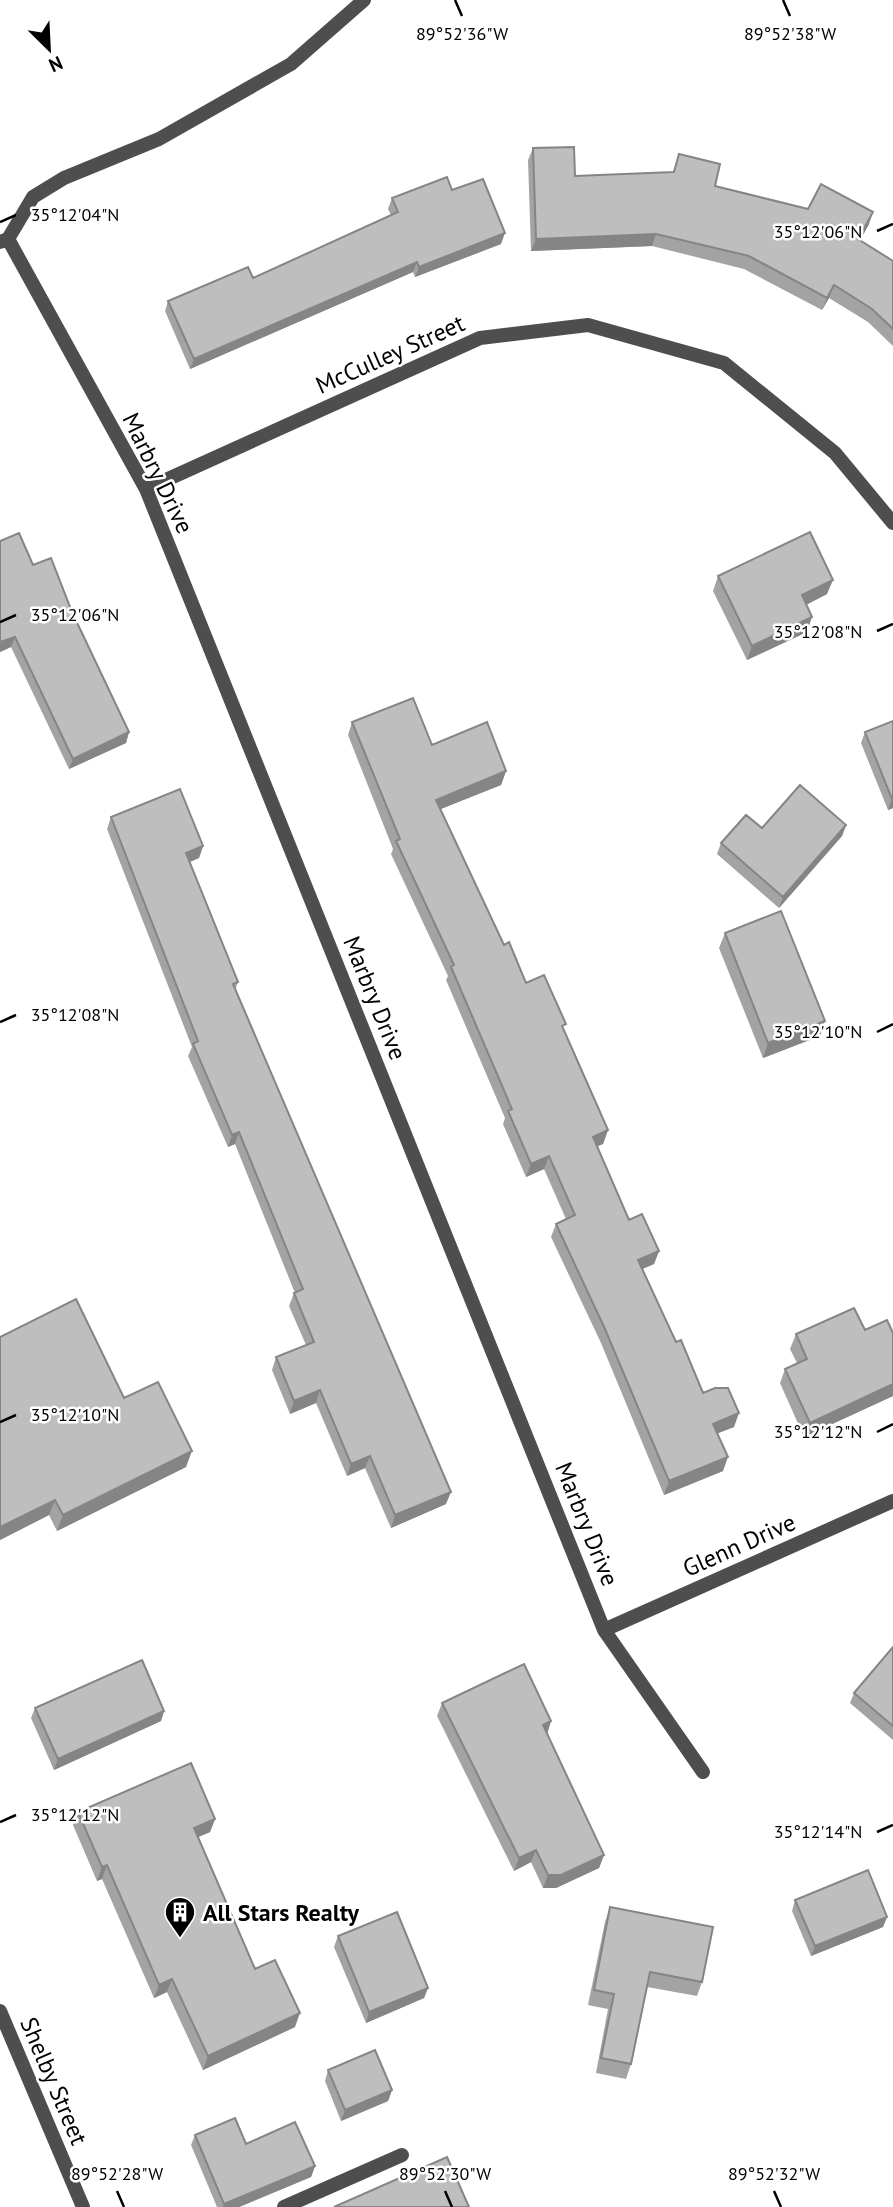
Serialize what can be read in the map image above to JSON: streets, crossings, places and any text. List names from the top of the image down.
{
  "streets": {
    "street": [
      "McCulley Street",
      "Marbry Drive",
      "Glenn Drive",
      "Shelby Street"
    ]
  },
  "crossings": [
    ["McCulley Street", "Marbry Drive"],
    ["Marbry Drive", "Glenn Drive"]
  ],
  "places": {
    "building": ["All Stars Realty"]
  },
  "north": "bottom right",
  "coordinates": [
    "89°52'36\"W",
    "89°52'38\"W",
    "35°12'04\"N",
    "35°12'06\"N",
    "35°12'08\"N",
    "35°12'10\"N",
    "35°12'12\"N",
    "35°12'14\"N",
    "89°52'28\"W",
    "89°52'30\"W",
    "89°52'32\"W"
  ]
}
